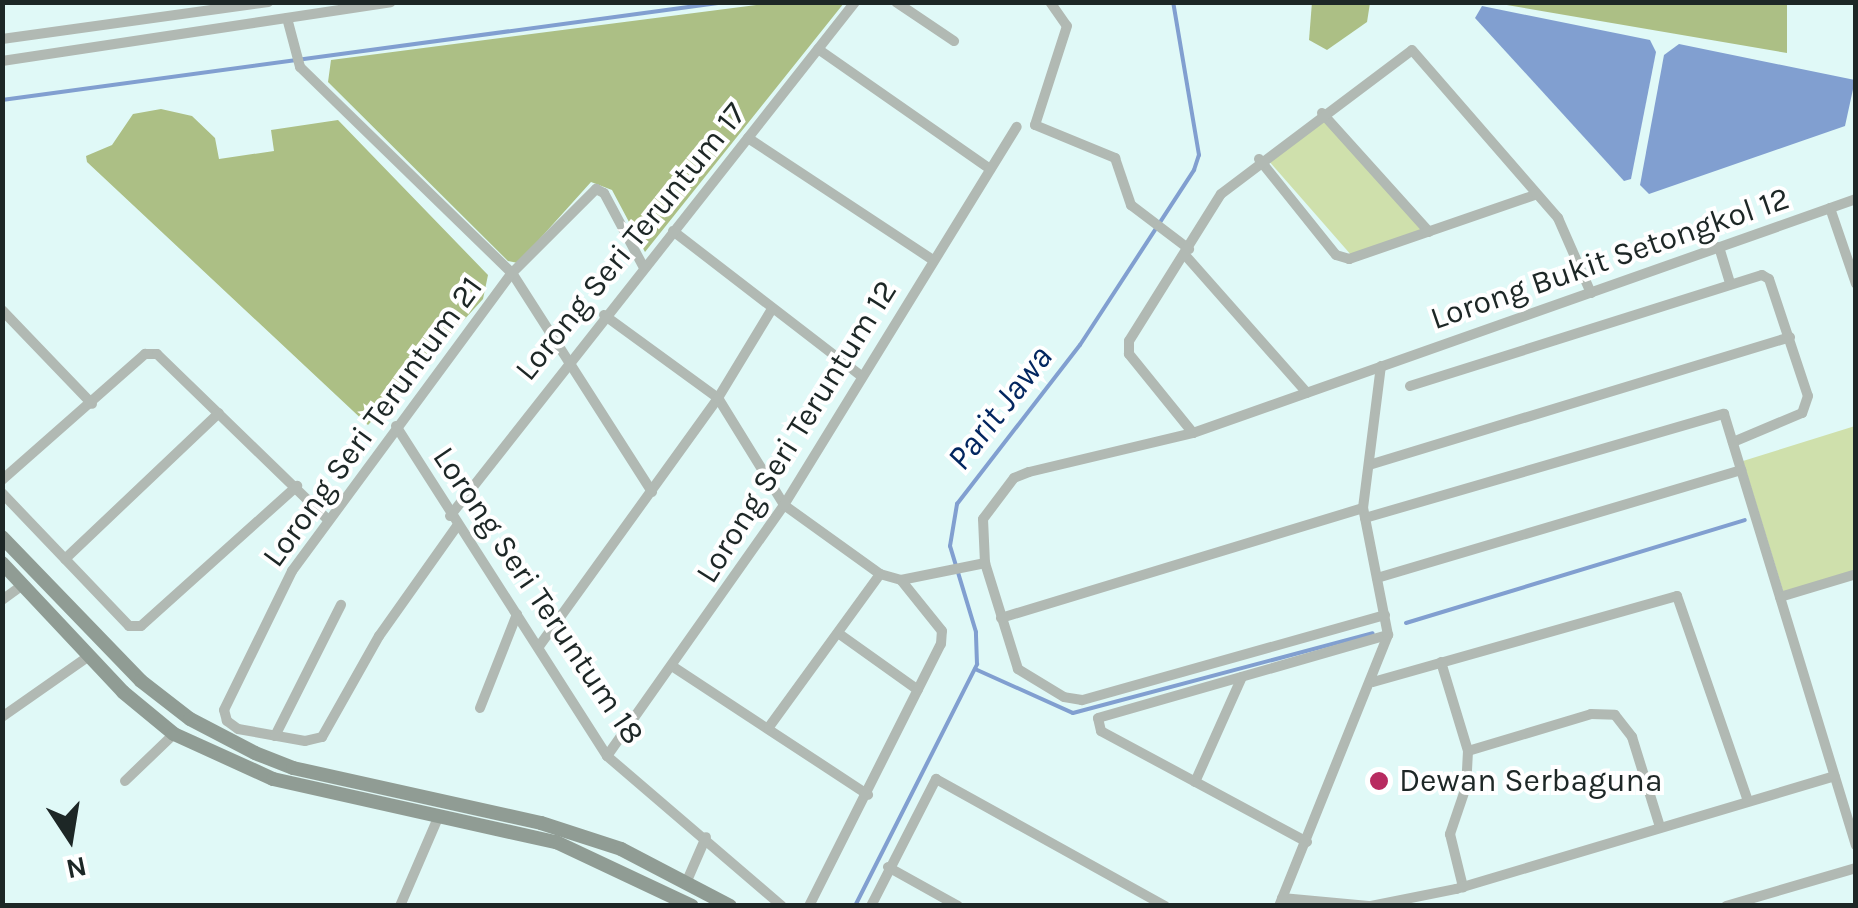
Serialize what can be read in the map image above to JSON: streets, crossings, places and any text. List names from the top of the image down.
{
  "streets": {
    "street": [
      "Lorong Seri Teruntum 17",
      "Lorong Bukit Setongkol 12",
      "Lorong Seri Teruntum 21",
      "Lorong Seri Teruntum 12",
      "Lorong Seri Teruntum 18"
    ]
  },
  "crossings": [
    ["Lorong Seri Teruntum 17", "Lorong Seri Teruntum 21"],
    ["Lorong Seri Teruntum 17", "Lorong Seri Teruntum 18"],
    ["Lorong Seri Teruntum 21", "Lorong Seri Teruntum 18"],
    ["Lorong Seri Teruntum 12", "Lorong Seri Teruntum 18"]
  ],
  "water": ["Parit Jawa"],
  "places": ["Dewan Serbaguna"],
  "north": "bottom"
}
